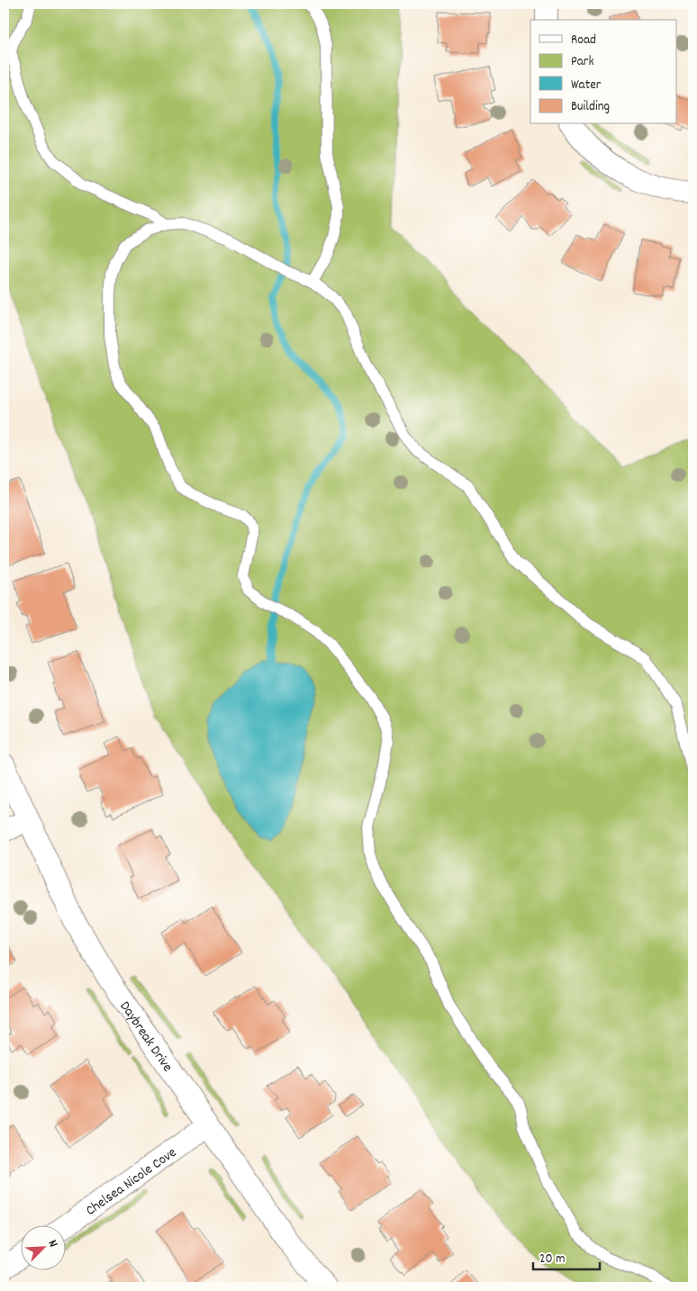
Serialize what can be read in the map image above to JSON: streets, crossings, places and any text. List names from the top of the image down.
{
  "streets": {
    "street": ["Daybreak Drive", "Chelsea Nicole Cove"]
  },
  "crossings": [
    ["Daybreak Drive", "Chelsea Nicole Cove"]
  ],
  "legend": [
    "Road",
    "Park",
    "Water",
    "Building"
  ],
  "scale_bar": "20 m",
  "north": "top right"
}
